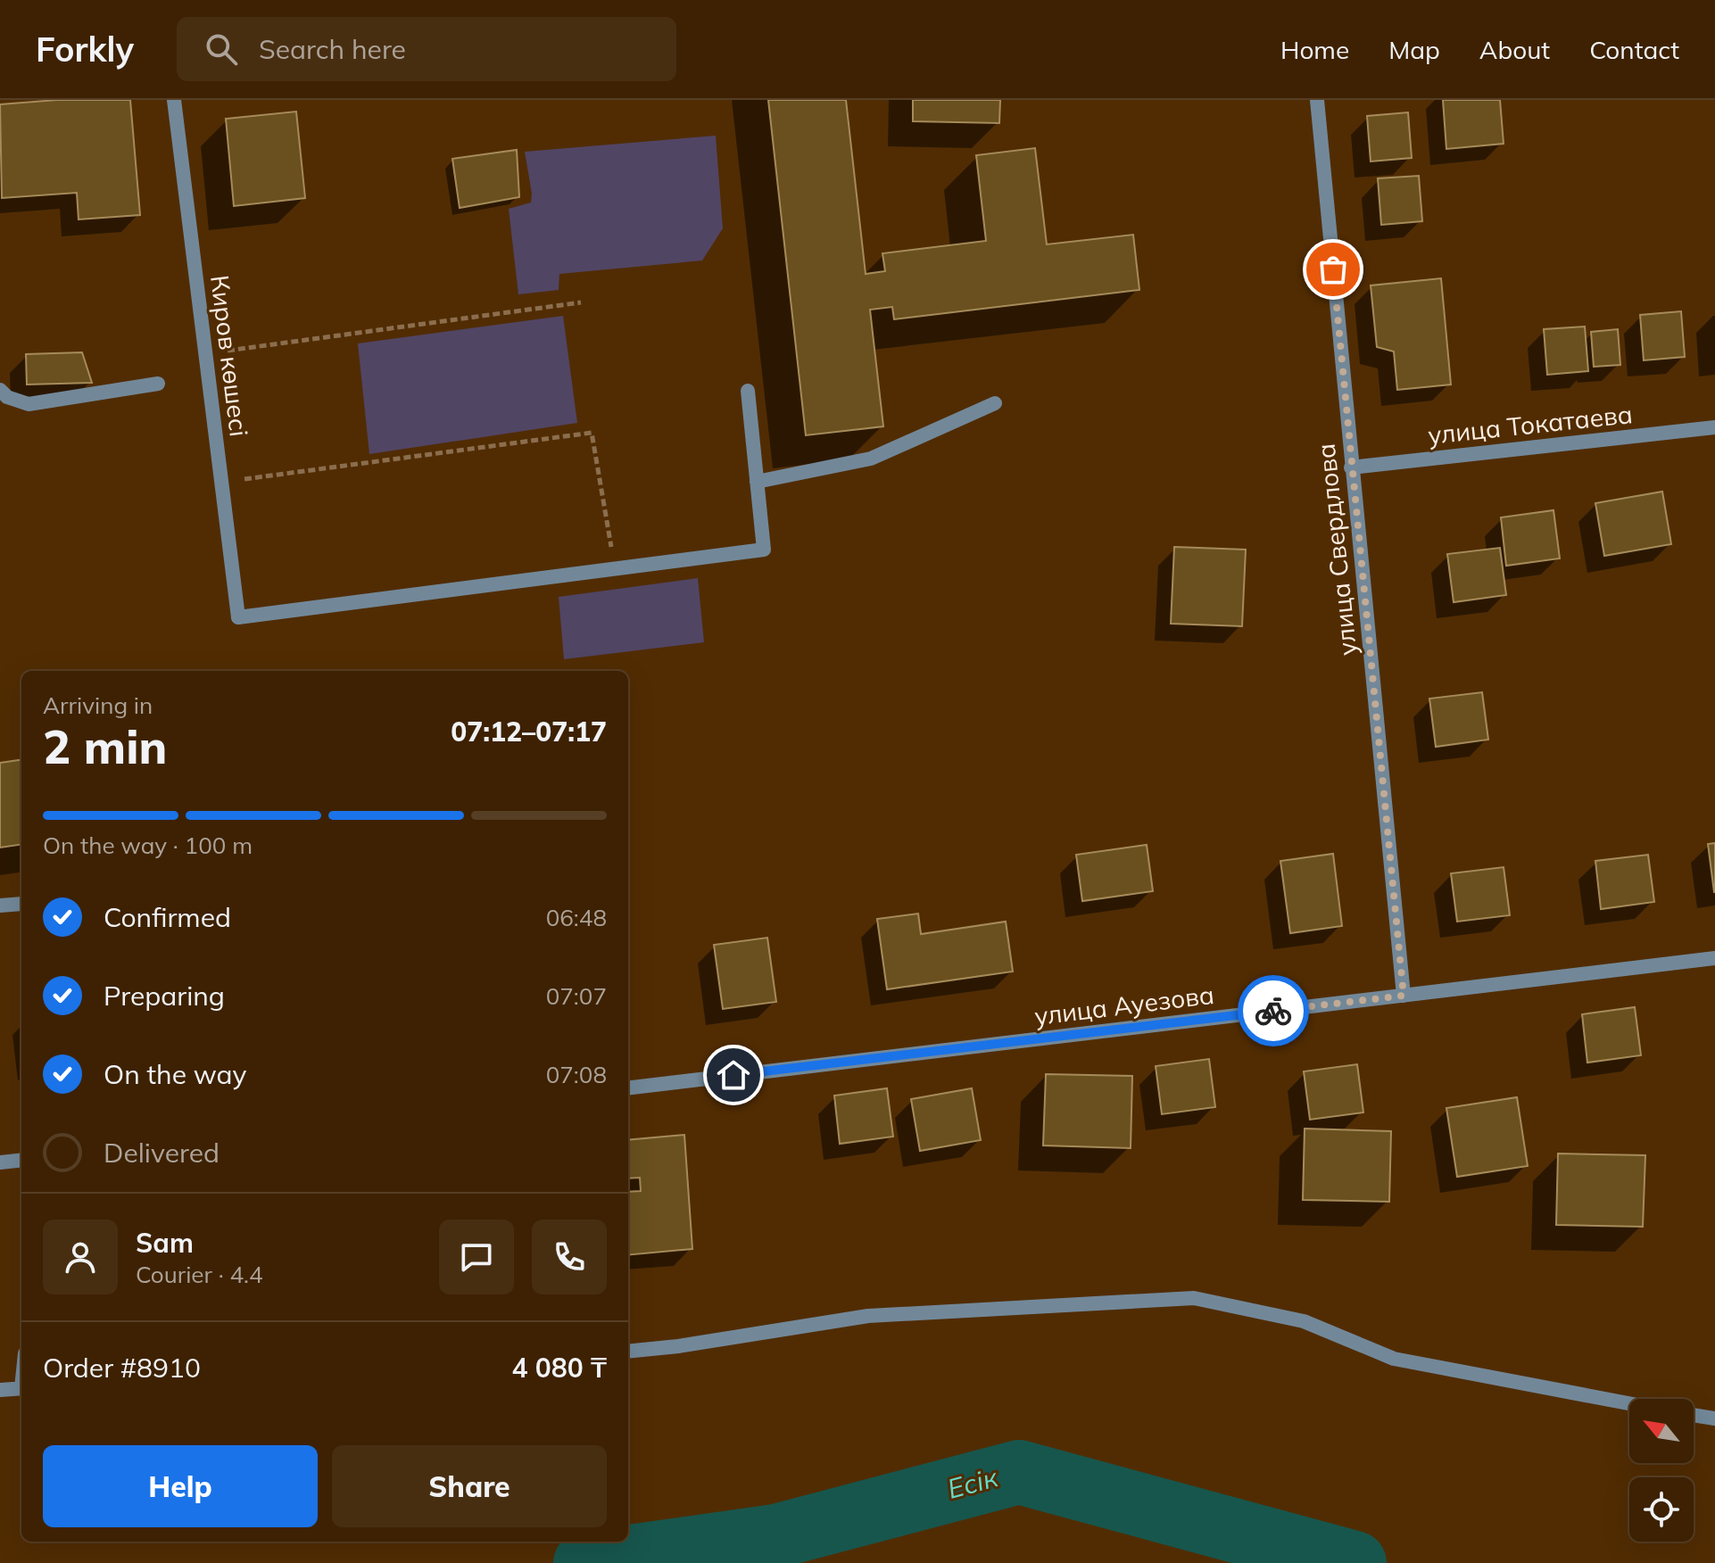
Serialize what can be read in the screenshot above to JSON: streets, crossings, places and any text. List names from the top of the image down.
{
  "streets": {
    "street": [
      "Киров көшесі",
      "улица Токатаева",
      "улица Свердлова",
      "улица Ауезова"
    ]
  },
  "crossings": [
    ["улица Токатаева", "улица Свердлова"],
    ["улица Свердлова", "улица Ауезова"]
  ],
  "water": ["Есік"],
  "north": "top left",
  "page": {
    "header": "Forkly",
    "search": "Search here",
    "nav": [
      "Home",
      "Map",
      "About",
      "Contact"
    ],
    "heading": ["2 min", "Arriving in", "07:12–07:17"],
    "panel": [
      "Sam",
      "Courier · 4.4",
      "Order #8910",
      "4 080 ₸"
    ],
    "bar": "On the way · 100 m",
    "list": [
      ["Confirmed", "06:48"],
      ["Preparing", "07:07"],
      ["On the way", "07:08"],
      "Delivered"
    ],
    "buttons": ["Help", "Share"]
  }
}
